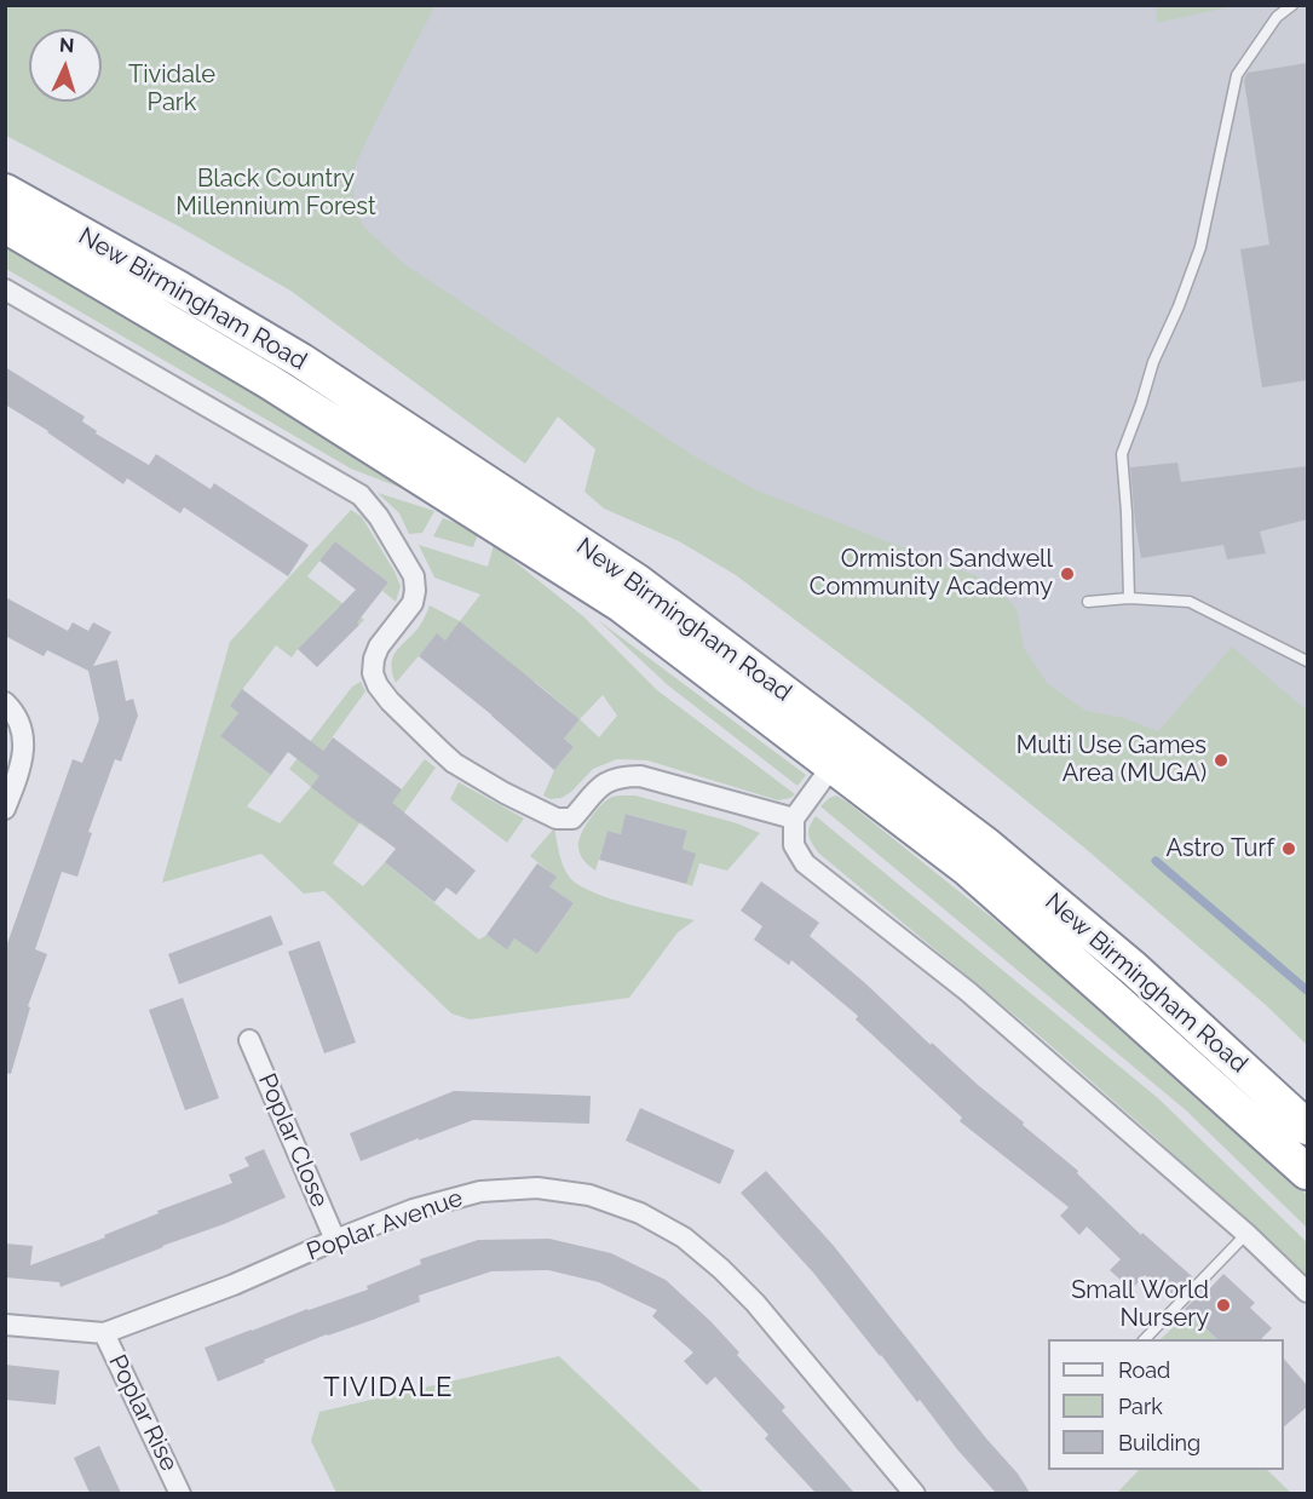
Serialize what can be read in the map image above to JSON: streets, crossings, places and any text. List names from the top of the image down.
{
  "streets": {
    "highway": ["New Birmingham Road"],
    "street": ["Poplar Close", "Poplar Avenue", "Poplar Rise"]
  },
  "crossings": [
    ["Poplar Close", "Poplar Avenue"],
    ["Poplar Avenue", "Poplar Rise"]
  ],
  "districts": ["TIVIDALE"],
  "parks": ["Tividale Park", "Black Country Millennium Forest"],
  "places": [
    "Ormiston Sandwell Community Academy",
    "Multi Use Games Area (MUGA)",
    "Astro Turf",
    "Small World Nursery"
  ],
  "legend": ["Road", "Park", "Building"],
  "north": "top"
}
